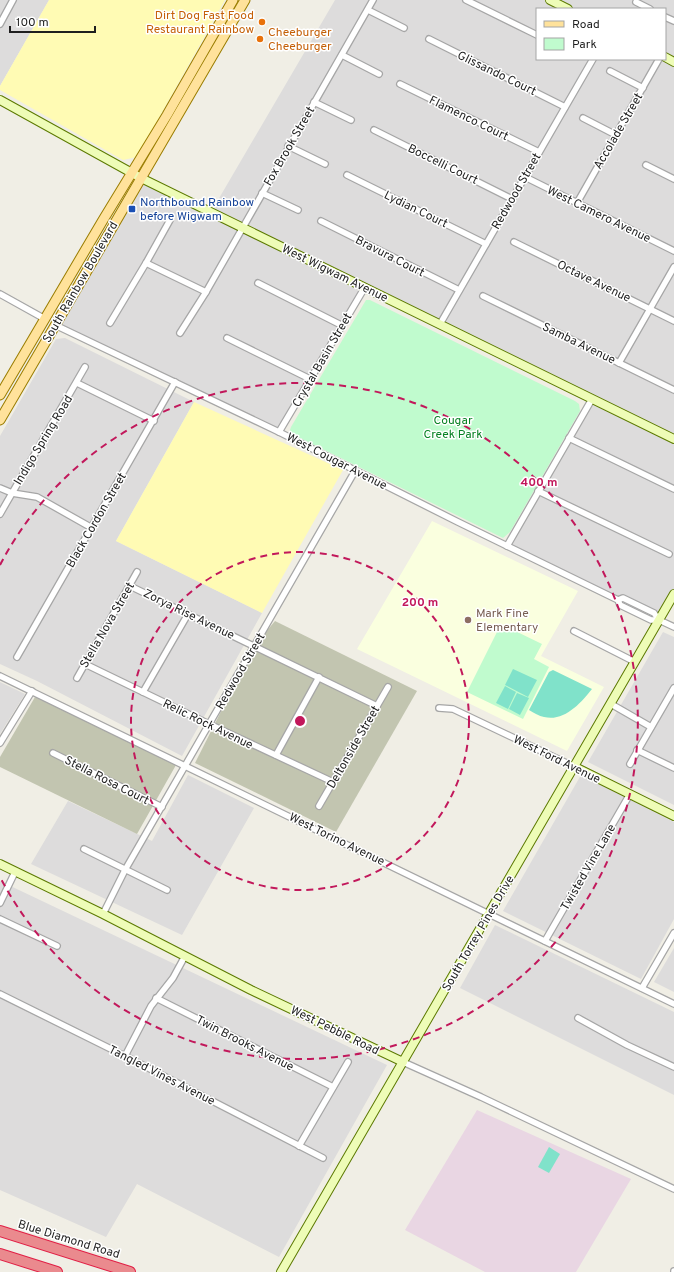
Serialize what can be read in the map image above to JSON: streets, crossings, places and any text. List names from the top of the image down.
{
  "streets": {
    "highway": ["Blue Diamond Road"],
    "main road": ["South Rainbow Boulevard"],
    "street": [
      "Glissando Court",
      "Flamenco Court",
      "Accolade Street",
      "Fox Brook Street",
      "Boccelli Court",
      "Redwood Street",
      "Lydian Court",
      "West Camero Avenue",
      "Bravura Court",
      "West Wigwam Avenue",
      "Octave Avenue",
      "Samba Avenue",
      "Crystal Basin Street",
      "Indigo Spring Road",
      "West Cougar Avenue",
      "Black Cordon Street",
      "Zorya Rise Avenue",
      "Stella Nova Street",
      "Relic Rock Avenue",
      "Deltonside Street",
      "West Ford Avenue",
      "Stella Rosa Court",
      "West Torino Avenue",
      "Twisted Vine Lane",
      "South Torrey Pines Drive",
      "West Pebble Road",
      "Twin Brooks Avenue",
      "Tangled Vines Avenue"
    ]
  },
  "crossings": [
    ["Glissando Court", "Redwood Street"],
    ["Flamenco Court", "Redwood Street"],
    ["Accolade Street", "West Camero Avenue"],
    ["Fox Brook Street", "West Wigwam Avenue"],
    ["Boccelli Court", "Redwood Street"],
    ["Redwood Street", "Lydian Court"],
    ["Redwood Street", "West Camero Avenue"],
    ["Redwood Street", "Bravura Court"],
    ["Redwood Street", "West Wigwam Avenue"],
    ["Redwood Street", "West Cougar Avenue"],
    ["Redwood Street", "Zorya Rise Avenue"],
    ["Redwood Street", "Relic Rock Avenue"],
    ["Redwood Street", "Stella Rosa Court"],
    ["Redwood Street", "West Torino Avenue"],
    ["Redwood Street", "West Pebble Road"],
    ["West Wigwam Avenue", "South Rainbow Boulevard"],
    ["West Wigwam Avenue", "Crystal Basin Street"],
    ["South Rainbow Boulevard", "West Cougar Avenue"],
    ["Crystal Basin Street", "West Cougar Avenue"],
    ["West Cougar Avenue", "Black Cordon Street"],
    ["West Cougar Avenue", "South Torrey Pines Drive"],
    ["Zorya Rise Avenue", "Stella Nova Street"],
    ["Zorya Rise Avenue", "Deltonside Street"],
    ["Stella Nova Street", "Relic Rock Avenue"],
    ["Relic Rock Avenue", "Deltonside Street"],
    ["West Ford Avenue", "Twisted Vine Lane"],
    ["West Ford Avenue", "South Torrey Pines Drive"],
    ["West Torino Avenue", "Twisted Vine Lane"],
    ["West Torino Avenue", "South Torrey Pines Drive"],
    ["South Torrey Pines Drive", "West Pebble Road"]
  ],
  "parks": ["Cougar Creek Park"],
  "places": {
    "other": ["Dirt Dog Fast Food Restaurant Rainbow", "Cheeburger Cheeburger", "Mark Fine Elementary"],
    "transit": ["Northbound Rainbow before Wigwam"]
  },
  "legend": ["Road", "Park"],
  "scale_bar": "100 m",
  "rings": ["400 m", "200 m"]
}
